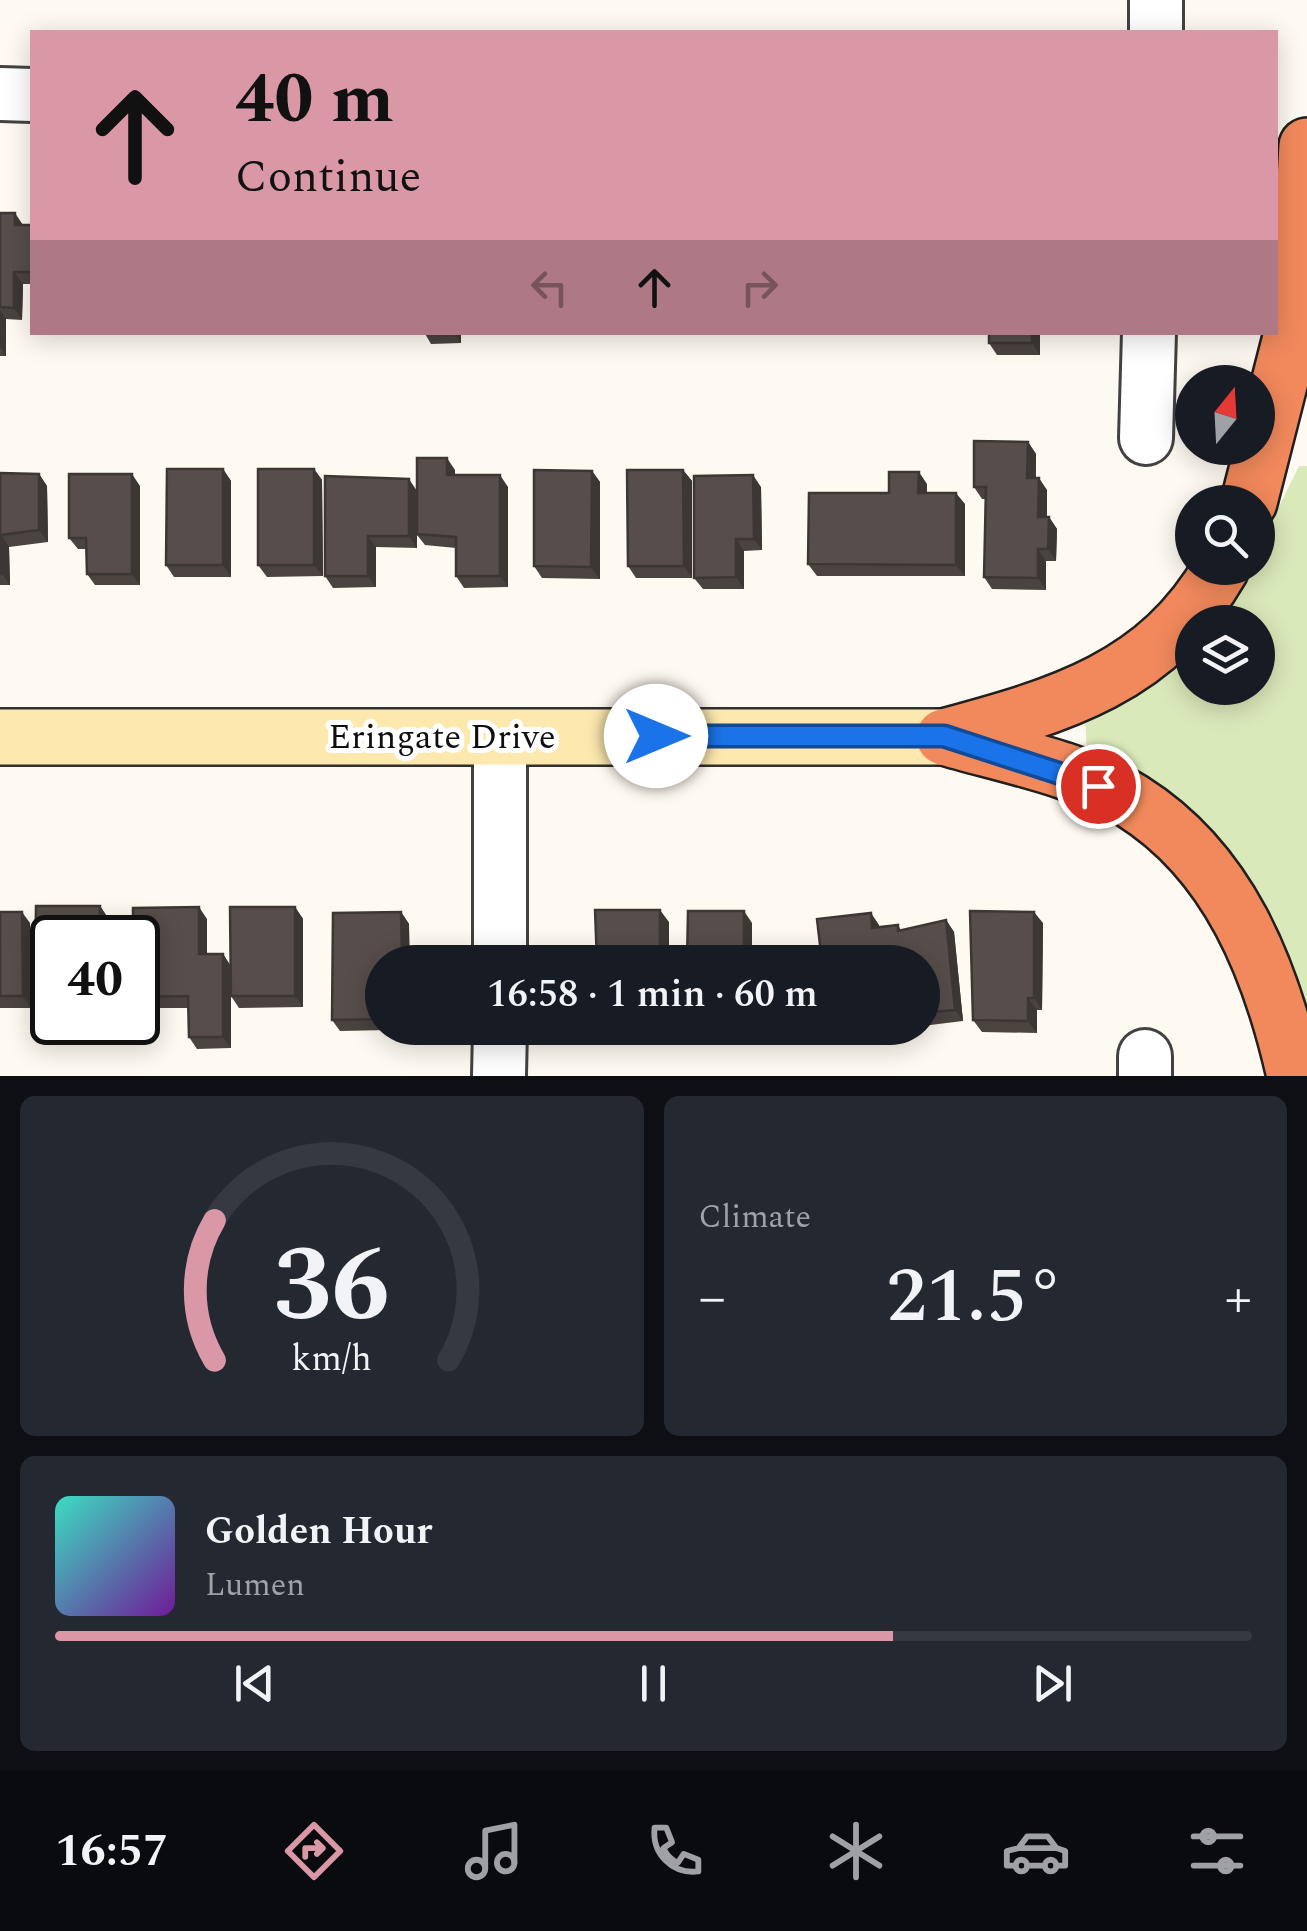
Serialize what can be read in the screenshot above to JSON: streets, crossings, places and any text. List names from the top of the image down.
{
  "streets": {
    "street": ["Eringate Drive"]
  },
  "north": "top",
  "page": {
    "turn": ["40 m", "Continue"],
    "limit": "40",
    "trip": "16:58 · 1 min · 60 m",
    "tile": "Climate",
    "heat": ["−", "21.5°", "+"],
    "song": ["Golden Hour", "Lumen"],
    "tabs": "16:57",
    "gauge": ["36", "km/h"]
  }
}
